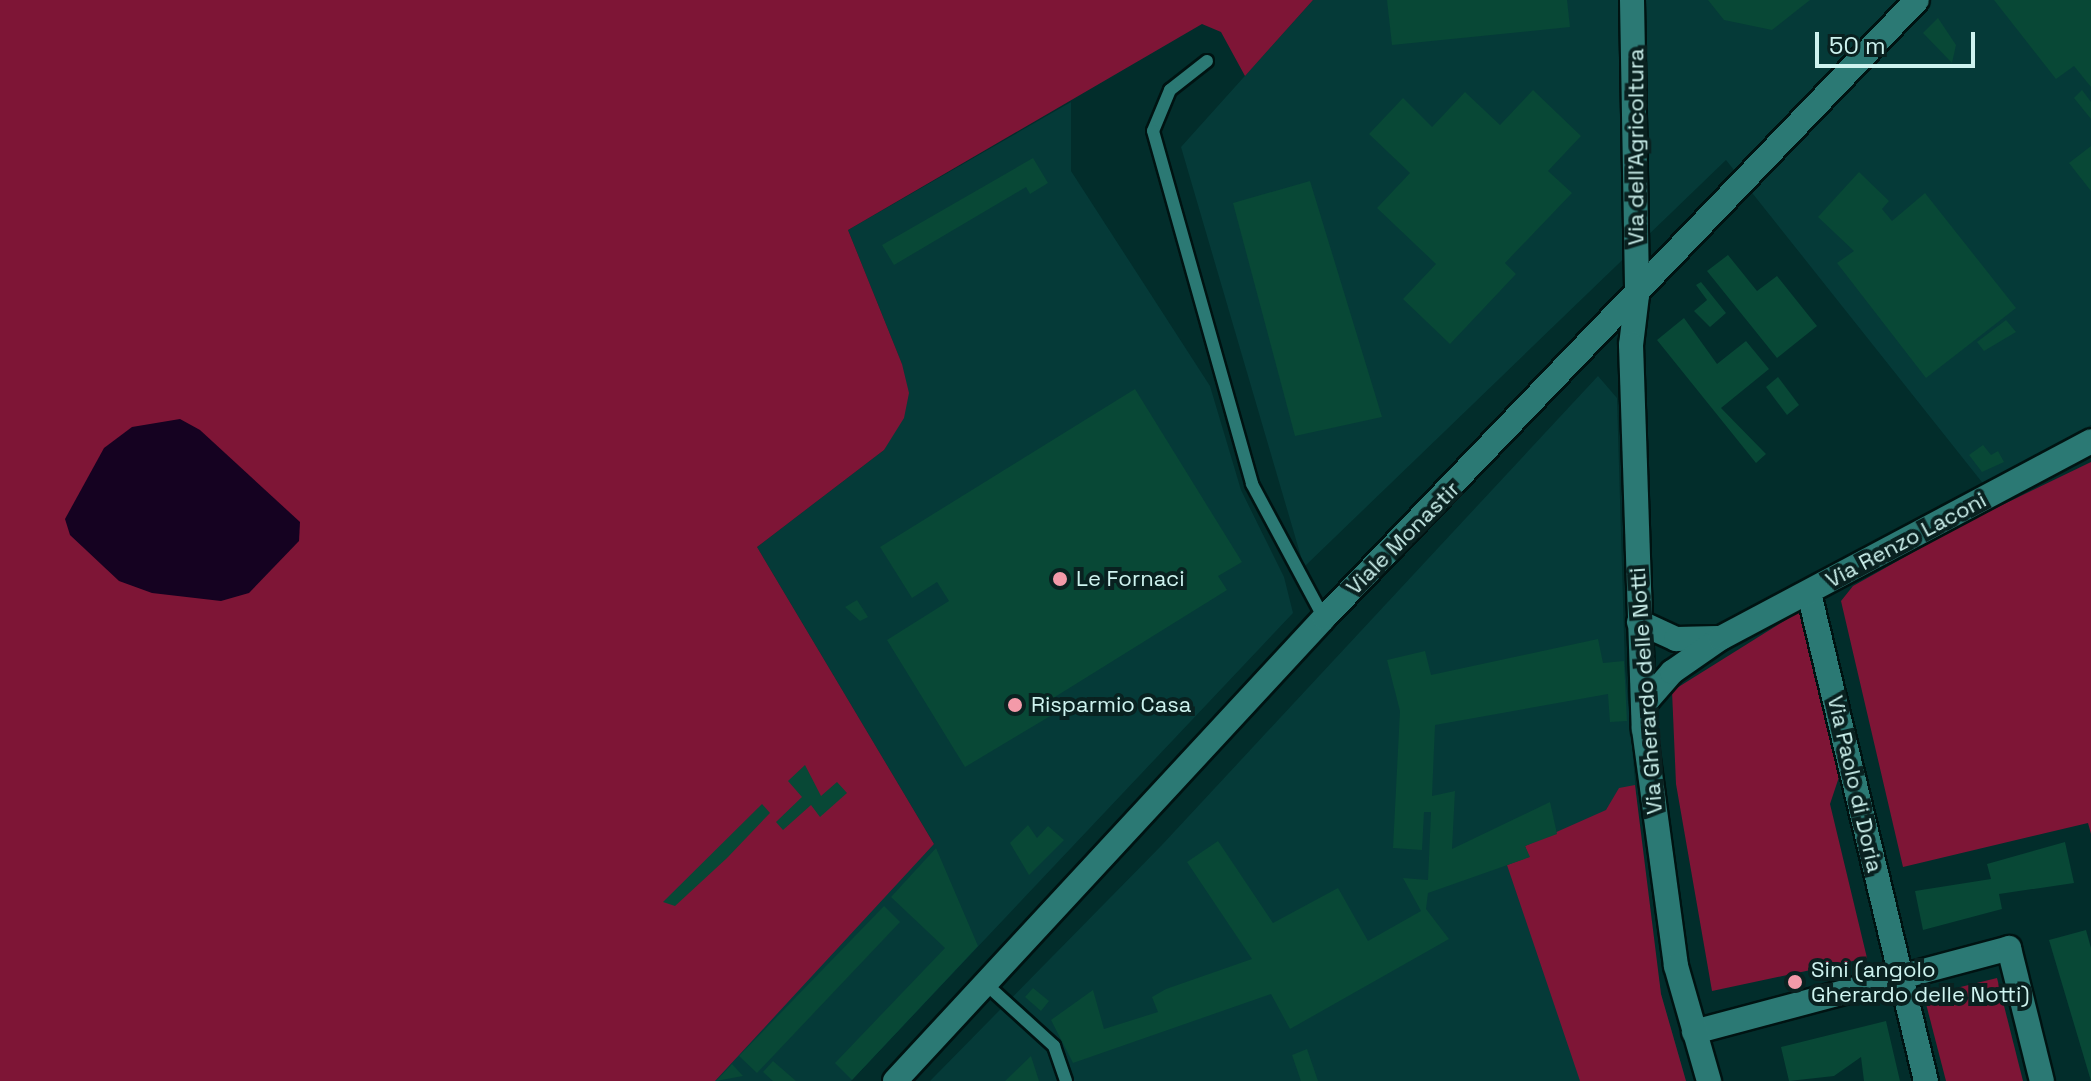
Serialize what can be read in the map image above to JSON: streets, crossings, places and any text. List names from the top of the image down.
{
  "streets": {
    "street": [
      "Via dell'Agricoltura",
      "Viale Monastir",
      "Via Renzo Laconi",
      "Via Gherardo delle Notti",
      "Via Paolo di Doria"
    ]
  },
  "crossings": [
    ["Via dell'Agricoltura", "Viale Monastir"],
    ["Via dell'Agricoltura", "Via Gherardo delle Notti"],
    ["Viale Monastir", "Via Gherardo delle Notti"],
    ["Via Renzo Laconi", "Via Gherardo delle Notti"],
    ["Via Renzo Laconi", "Via Paolo di Doria"]
  ],
  "places": ["Le Fornaci", "Risparmio Casa", "Sini (angolo Gherardo delle Notti)"],
  "scale_bar": "50 m"
}
